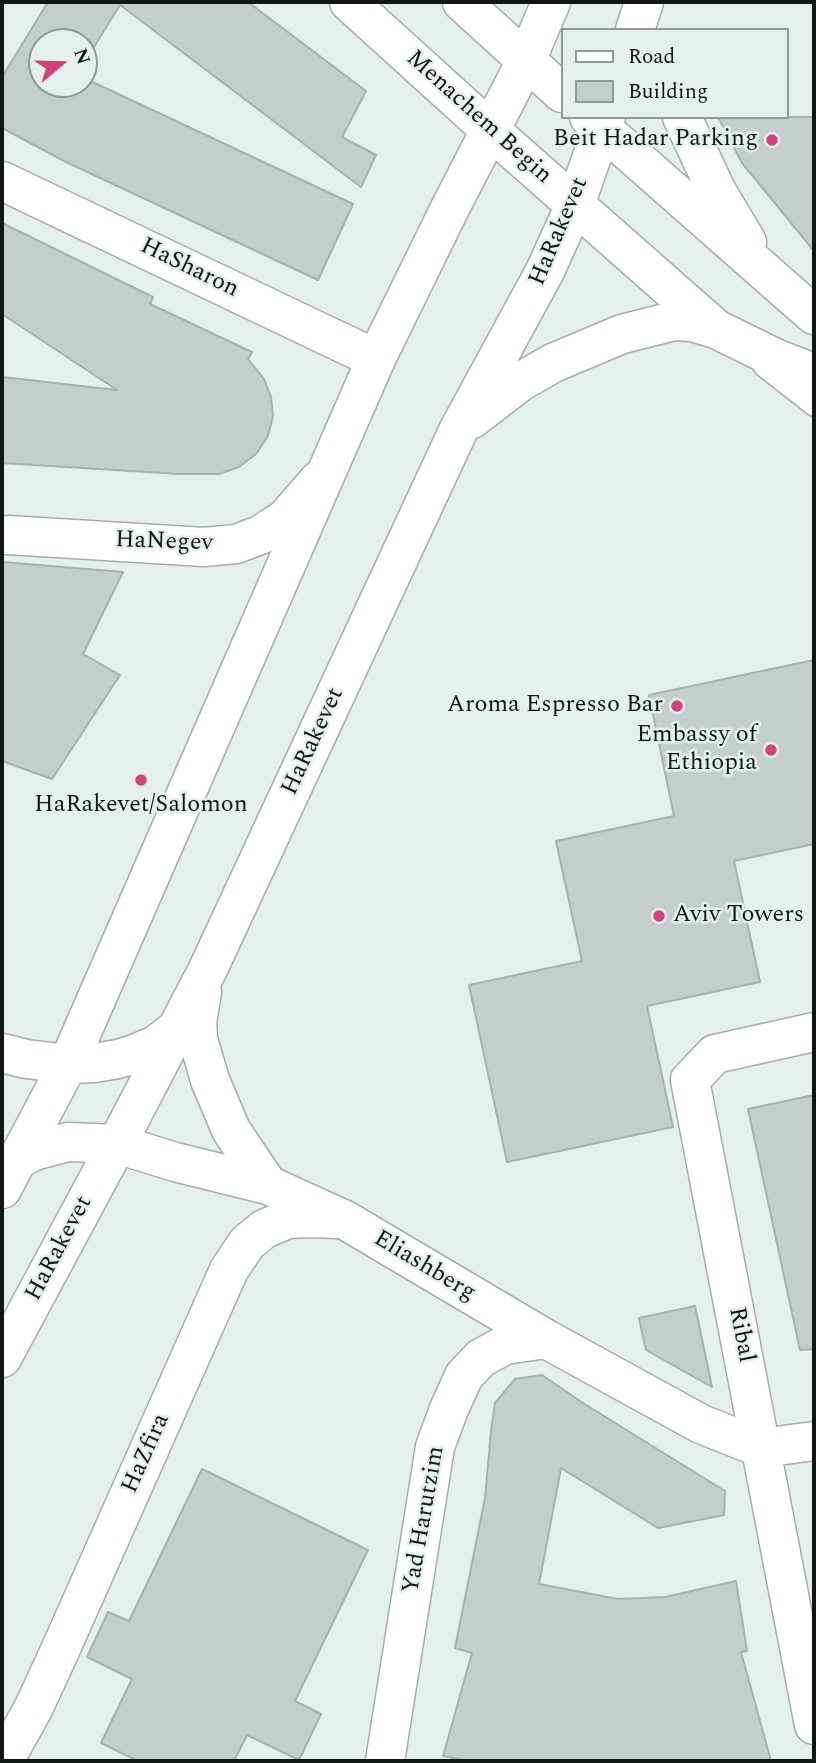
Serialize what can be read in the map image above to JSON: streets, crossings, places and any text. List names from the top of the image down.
{
  "streets": {
    "street": [
      "Menachem Begin",
      "HaRakevet",
      "HaSharon",
      "HaNegev",
      "Eliashberg",
      "Ribal",
      "HaZfira",
      "Yad Harutzim"
    ]
  },
  "crossings": [
    ["Menachem Begin", "HaRakevet"],
    ["HaRakevet", "Eliashberg"],
    ["Eliashberg", "Ribal"],
    ["Eliashberg", "HaZfira"],
    ["Eliashberg", "Yad Harutzim"]
  ],
  "places": [
    "Beit Hadar Parking",
    "Aroma Espresso Bar",
    "Embassy of Ethiopia",
    "HaRakevet/Salomon",
    "Aviv Towers"
  ],
  "legend": ["Road", "Building"],
  "north": "right"
}
